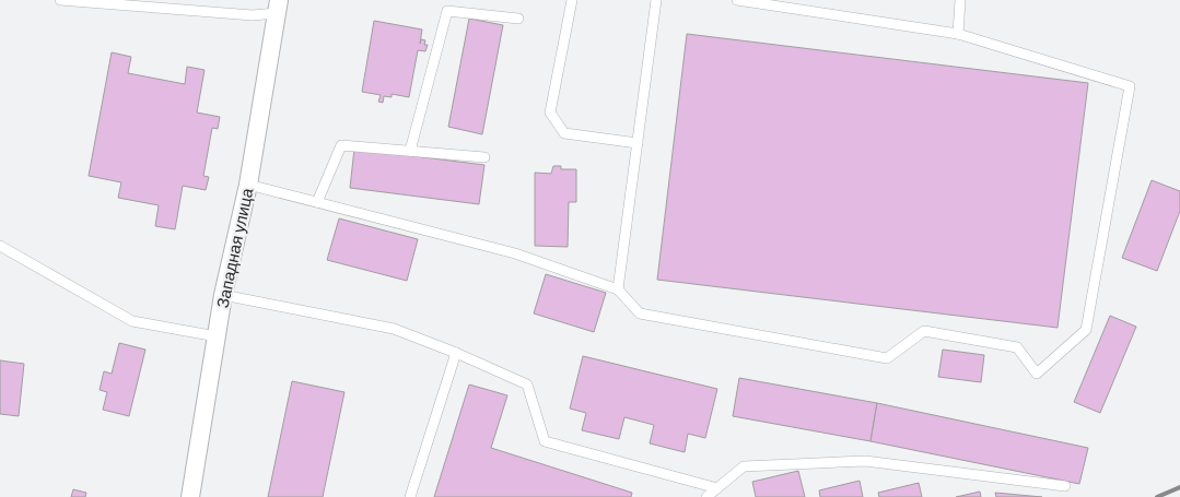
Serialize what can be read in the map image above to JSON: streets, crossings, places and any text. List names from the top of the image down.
{
  "streets": {
    "street": ["Западная улица"]
  }
}
